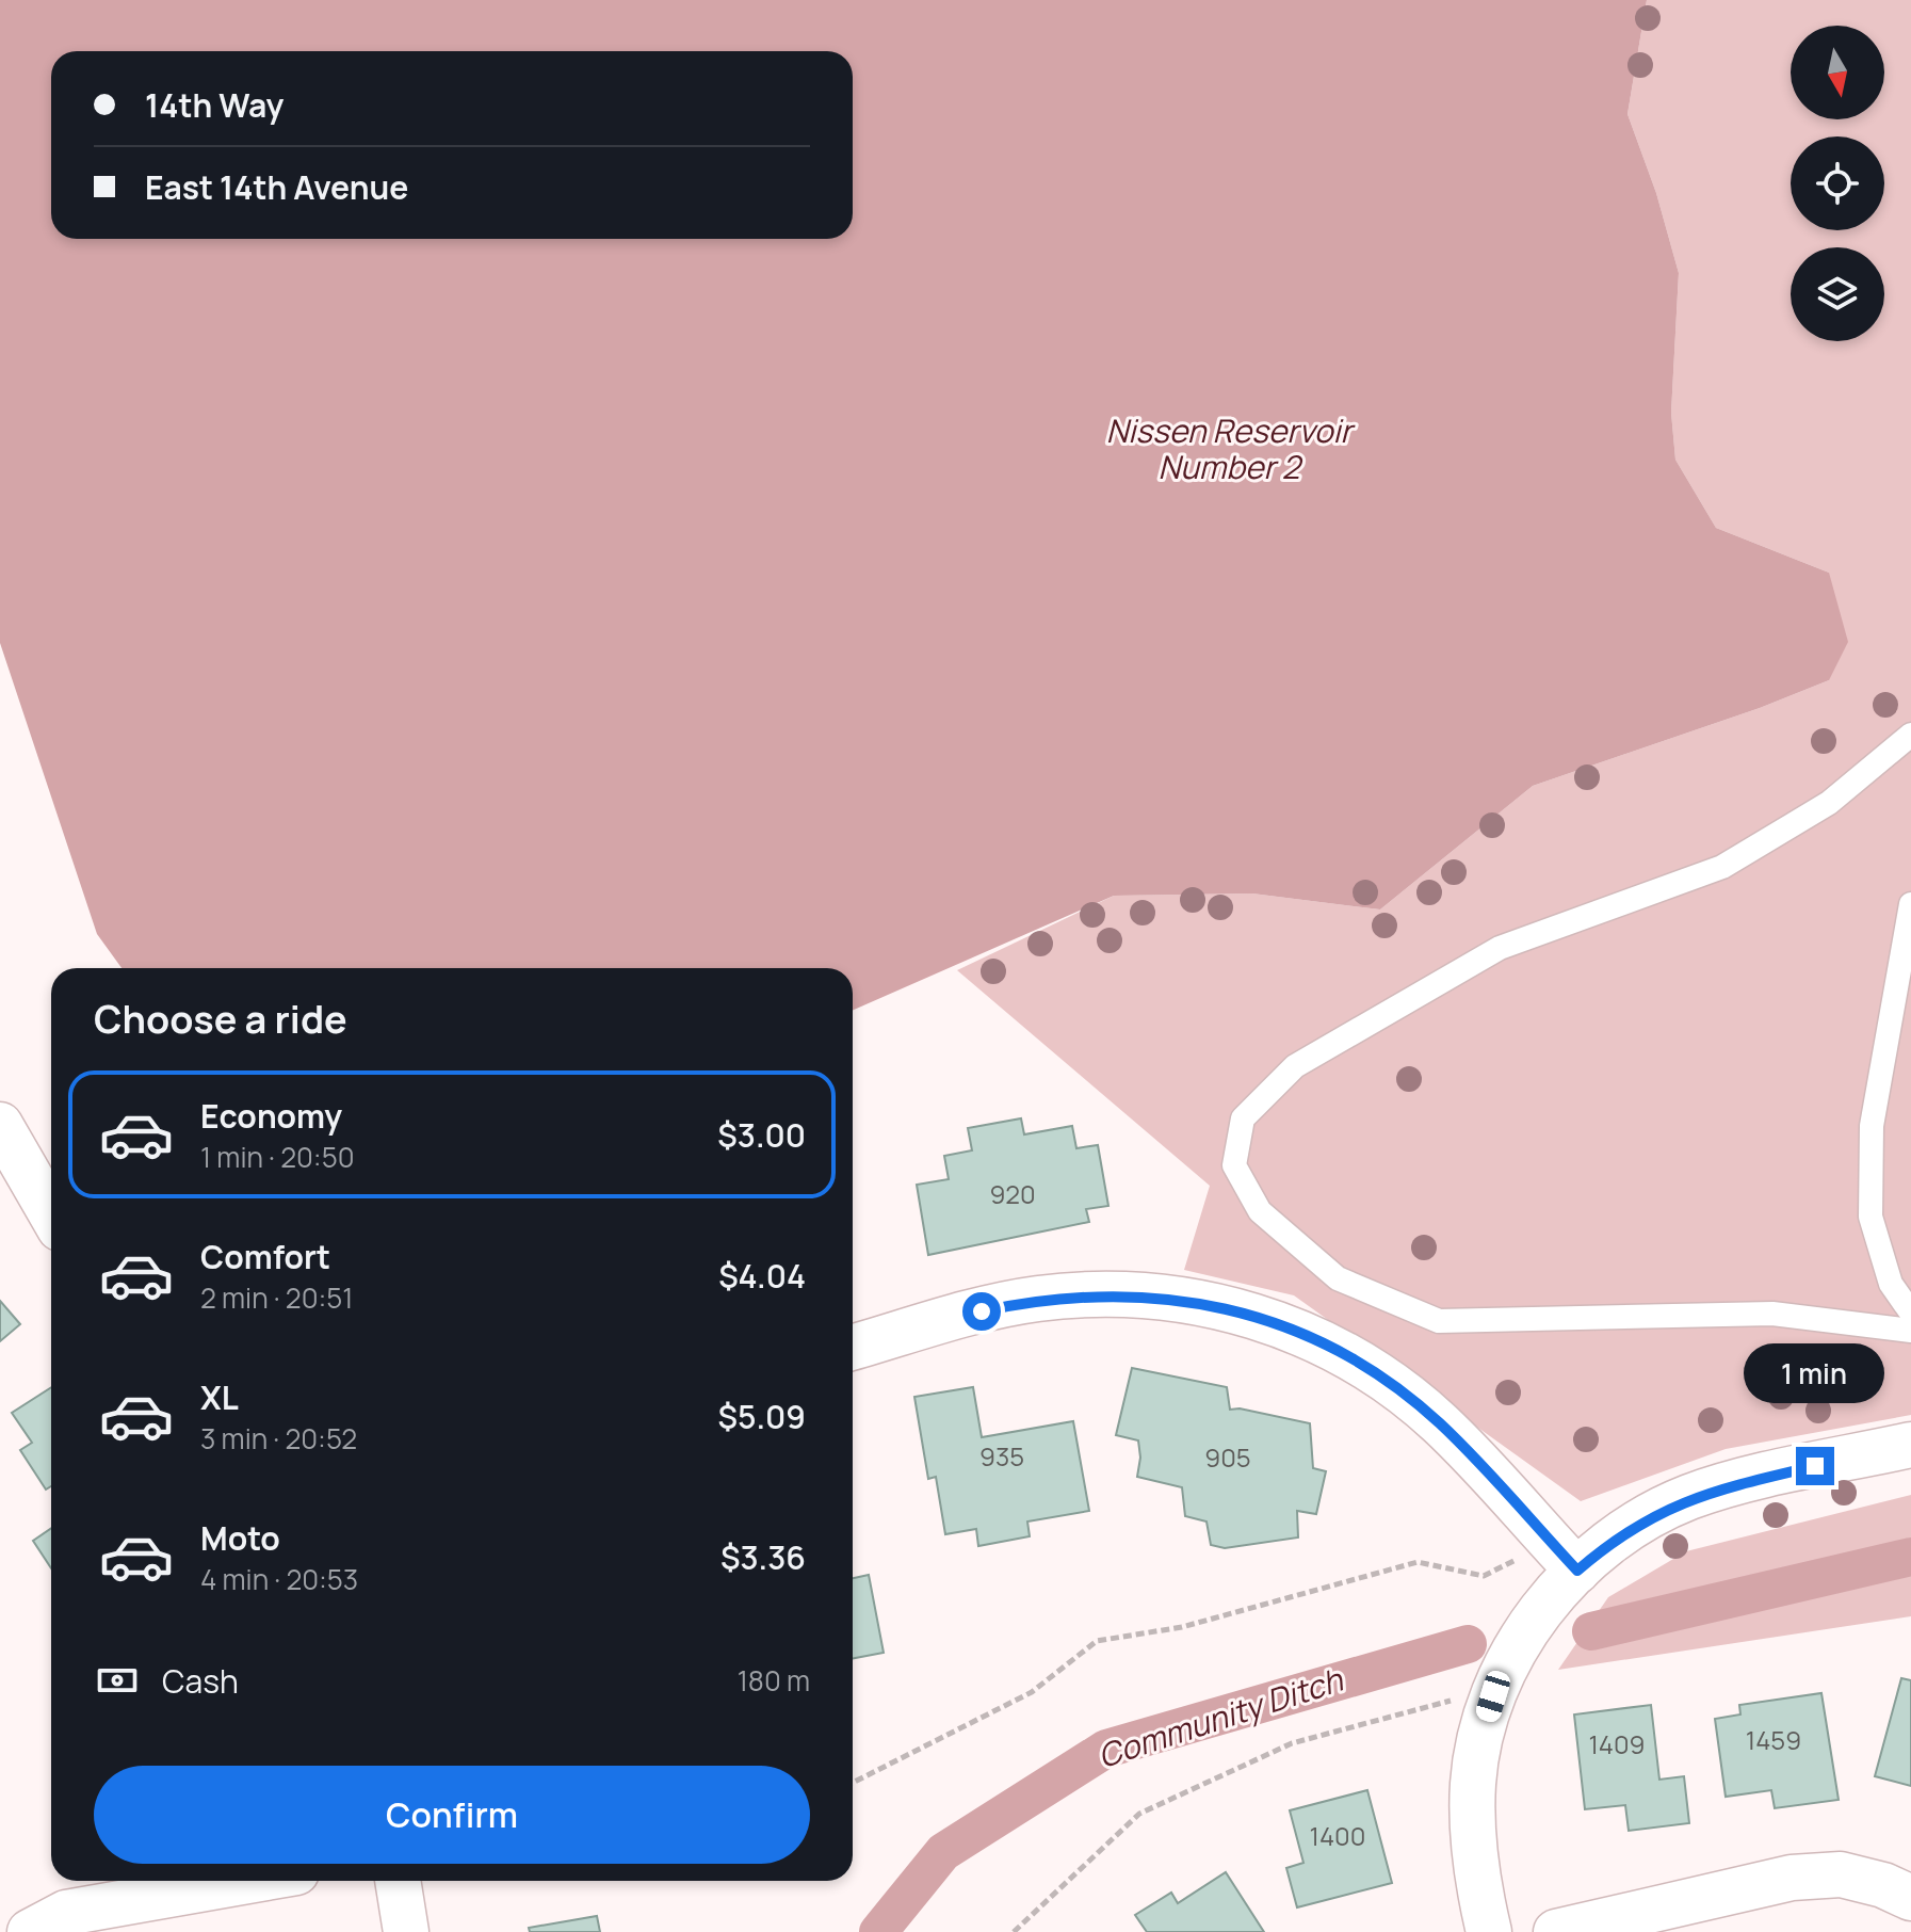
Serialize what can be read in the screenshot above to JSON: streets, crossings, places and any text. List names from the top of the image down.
{
  "water": ["Nissen Reservoir Number 2", "Community Ditch"],
  "house_numbers": [
    "920",
    "935",
    "905",
    "1459",
    "1409",
    "1400"
  ],
  "north": "bottom",
  "page": {
    "banner": ["14th Way", "East 14th Avenue"],
    "heading": "Choose a ride",
    "list": [
      {
        "name": "Economy",
        "note": "1 min · 20:50",
        "value": "$3.00"
      },
      {
        "name": "Comfort",
        "note": "2 min · 20:51",
        "value": "$4.04"
      },
      {
        "name": "XL",
        "note": "3 min · 20:52",
        "value": "$5.09"
      },
      {
        "name": "Moto",
        "note": "4 min · 20:53",
        "value": "$3.36"
      }
    ],
    "bubble": "1 min",
    "pay": ["Cash", "180 m"],
    "buttons": "Confirm"
  }
}
